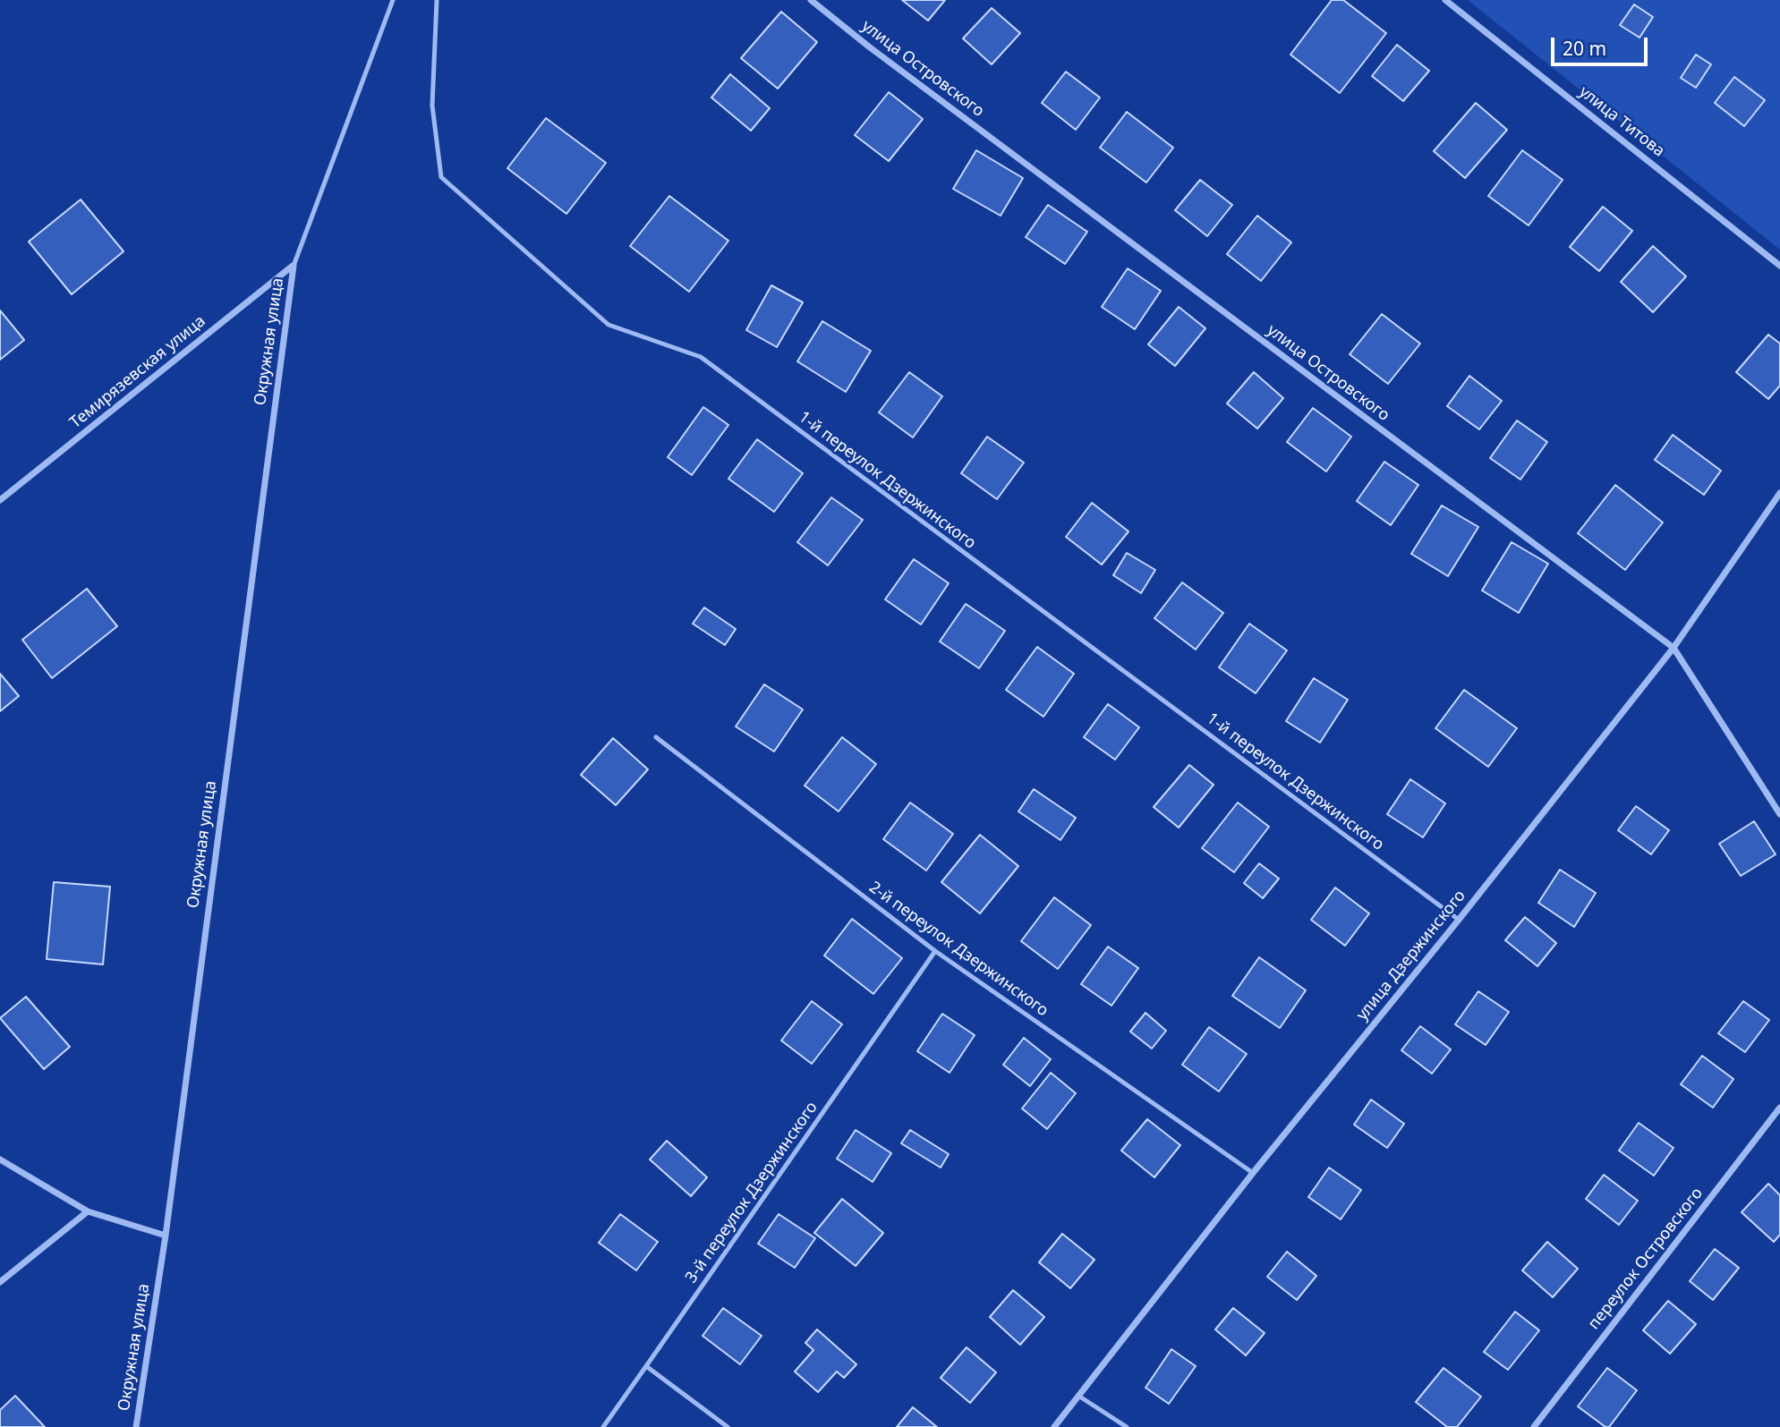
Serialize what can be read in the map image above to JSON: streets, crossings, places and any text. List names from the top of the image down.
{
  "streets": {
    "street": [
      "улица Островского",
      "улица Титова",
      "Окружная улица",
      "Темирязевская улица",
      "улица Дзержинского",
      "переулок Островского"
    ],
    "lane": ["1-й переулок Дзержинского", "2-й переулок Дзержинского", "3-й переулок Дзержинского"]
  },
  "crossings": [
    ["улица Островского", "улица Дзержинского"],
    ["Окружная улица", "Темирязевская улица"],
    ["1-й переулок Дзержинского", "улица Дзержинского"],
    ["2-й переулок Дзержинского", "улица Дзержинского"],
    ["2-й переулок Дзержинского", "3-й переулок Дзержинского"]
  ],
  "scale_bar": "20 m"
}
